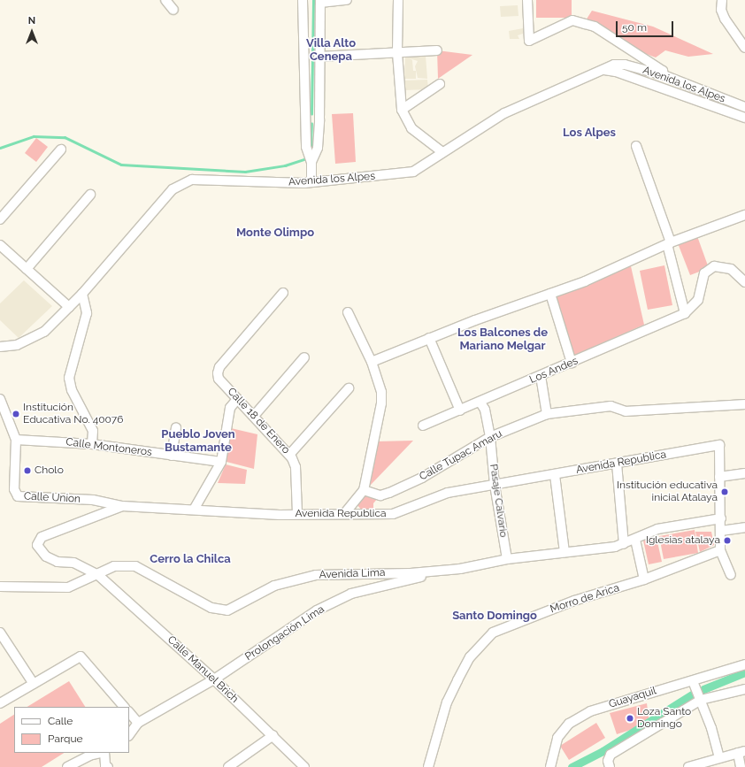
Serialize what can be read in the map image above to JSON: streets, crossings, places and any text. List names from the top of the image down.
{
  "streets": {
    "street": [
      "Avenida los Alpes",
      "Los Andes",
      "Calle 18 de Enero",
      "Calle Montoneros",
      "Calle Tupac Amaru",
      "Avenida Republica",
      "Calle Union",
      "Pasaje Calvario",
      "Avenida Lima",
      "Morro de Arica",
      "Prolongación Lima",
      "Calle Manuel Brich",
      "Guayaquil"
    ]
  },
  "crossings": [
    ["Los Andes", "Pasaje Calvario"],
    ["Calle 18 de Enero", "Avenida Republica"],
    ["Calle Montoneros", "Calle Union"],
    ["Calle Tupac Amaru", "Pasaje Calvario"],
    ["Avenida Republica", "Calle Union"],
    ["Avenida Republica", "Pasaje Calvario"],
    ["Avenida Republica", "Avenida Lima"],
    ["Avenida Republica", "Calle Manuel Brich"],
    ["Pasaje Calvario", "Avenida Lima"],
    ["Avenida Lima", "Prolongación Lima"],
    ["Avenida Lima", "Calle Manuel Brich"],
    ["Prolongación Lima", "Calle Manuel Brich"]
  ],
  "districts": [
    "Villa Alto Cenepa",
    "Los Alpes",
    "Monte Olimpo",
    "Los Balcones de Mariano Melgar",
    "Pueblo Joven Bustamante",
    "Cerro la Chilca",
    "Santo Domingo"
  ],
  "places": [
    "Institución Educativa No. 40076",
    "Cholo",
    "Institución educativa inicial Atalaya",
    "Iglesias atalaya",
    "Loza Santo Domingo"
  ],
  "legend": ["Calle", "Parque"],
  "scale_bar": "50 m",
  "north": "top"
}
